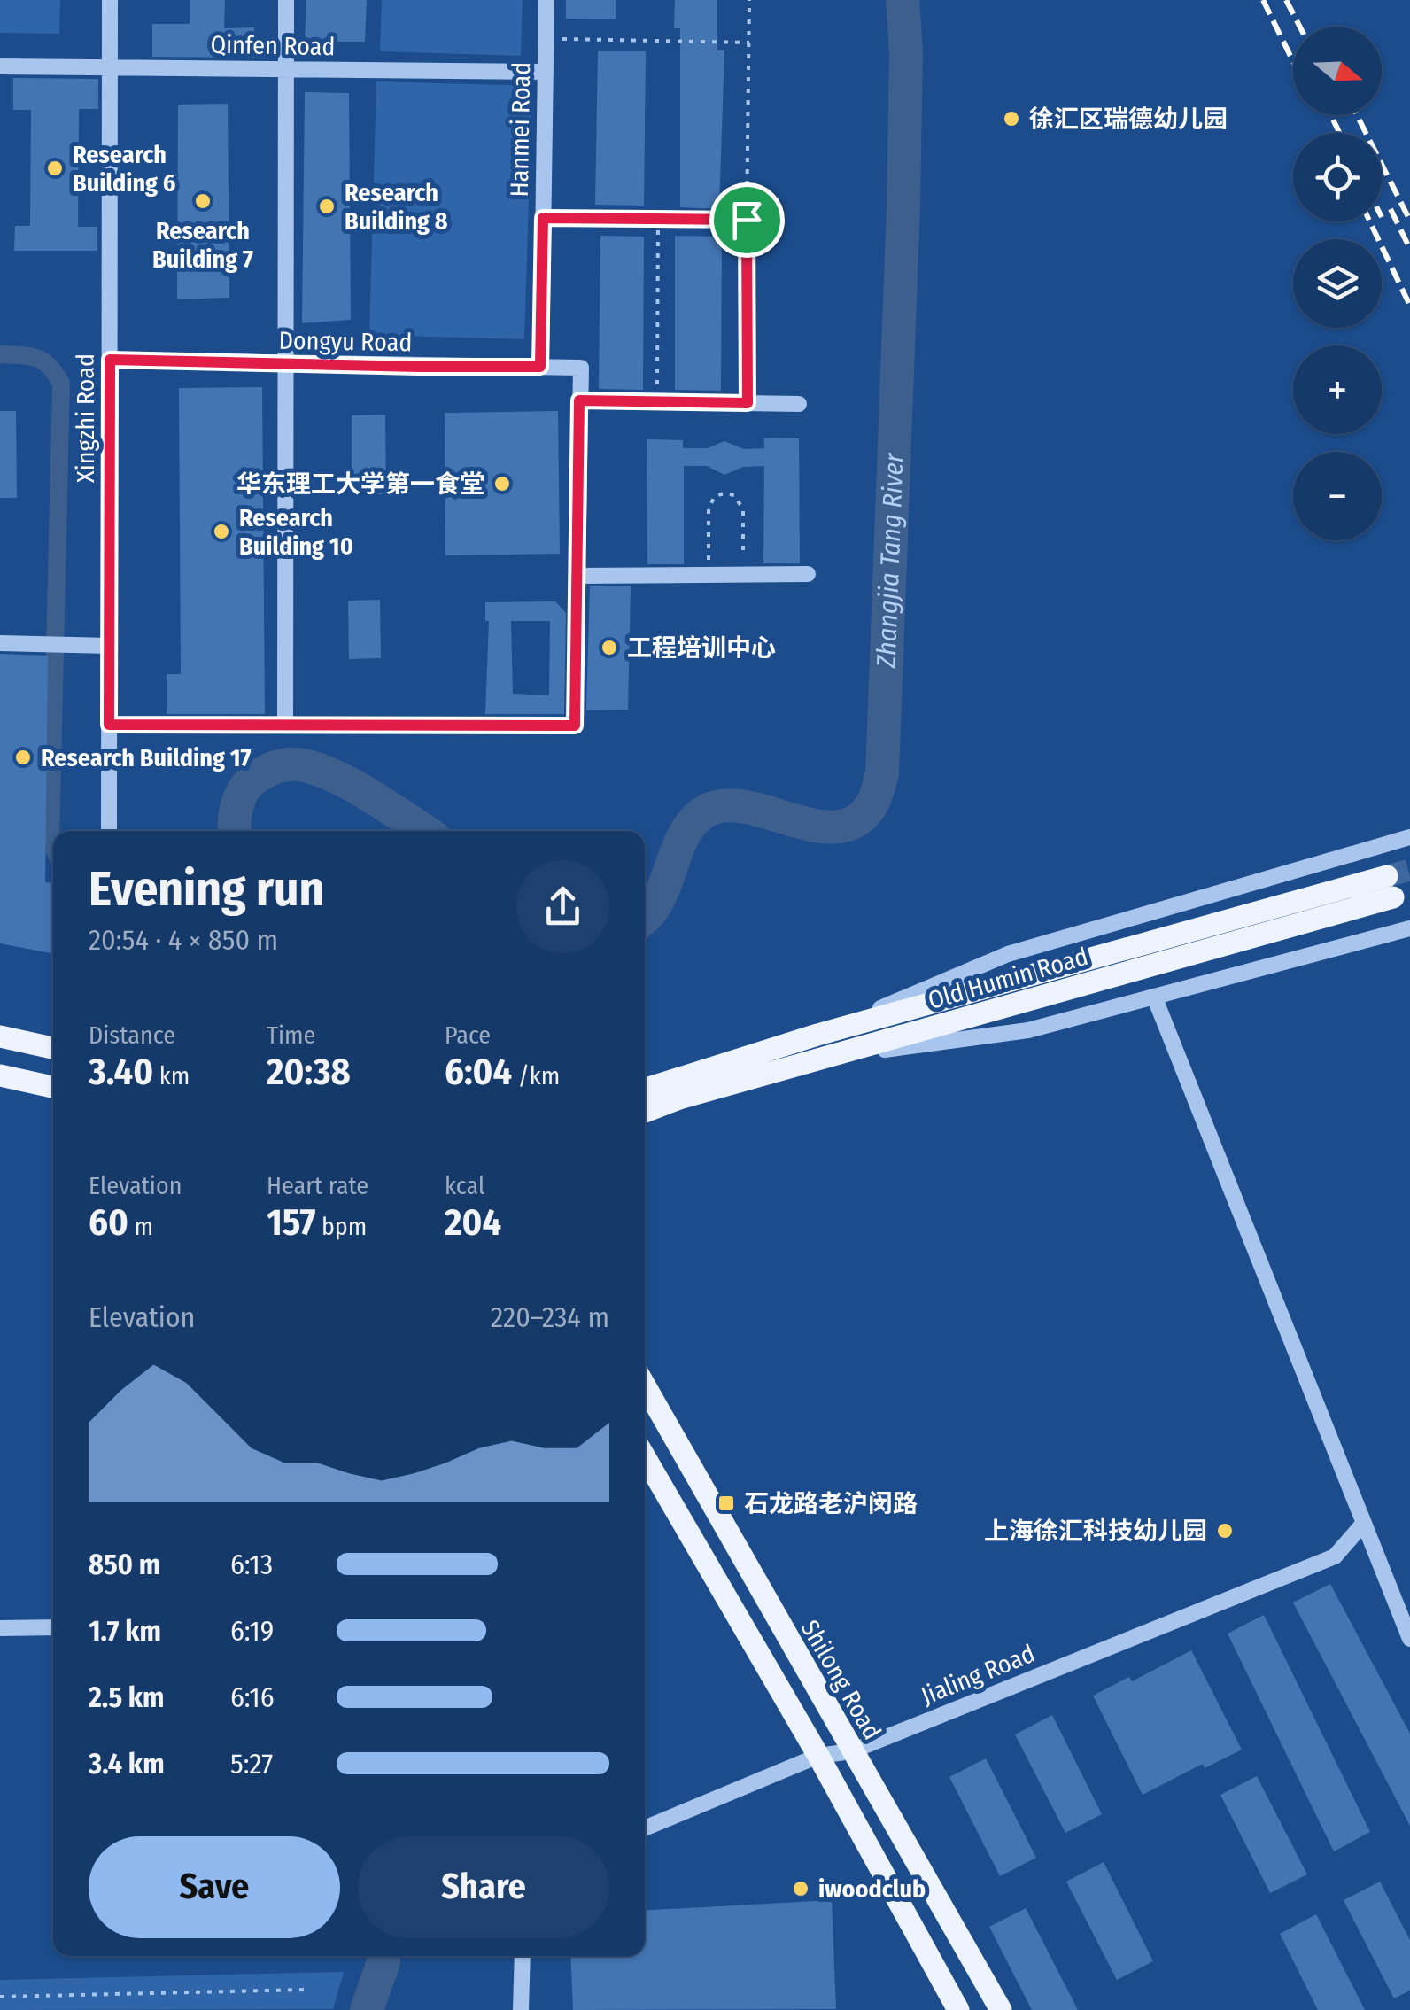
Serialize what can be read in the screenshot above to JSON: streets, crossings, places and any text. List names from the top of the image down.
{
  "streets": {
    "main road": ["Old Humin Road", "Shilong Road"],
    "street": [
      "Qinfen Road",
      "Hanmei Road",
      "Dongyu Road",
      "Xingzhi Road",
      "Jialing Road"
    ]
  },
  "crossings": [
    ["Qinfen Road", "Hanmei Road"],
    ["Qinfen Road", "Xingzhi Road"],
    ["Hanmei Road", "Dongyu Road"],
    ["Dongyu Road", "Xingzhi Road"],
    ["Jialing Road", "Shilong Road"]
  ],
  "water": ["Zhangjia Tang River"],
  "places": {
    "other": [
      "徐汇区瑞德幼儿园",
      "Research Building 6",
      "Research Building 7",
      "Research Building 8",
      "华东理工大学第一食堂",
      "Research Building 10",
      "工程培训中心",
      "Research Building 17",
      "上海徐汇科技幼儿园",
      "iwoodclub"
    ],
    "transit": ["石龙路老沪闵路"]
  },
  "north": "right",
  "page": {
    "map_buttons": ["+", "−"],
    "heading": ["Evening run", "20:54 · 4 × 850 m"],
    "stats": [
      ["Distance", "3.40 km"],
      ["Time", "20:38"],
      ["Pace", "6:04 /km"],
      ["Elevation", "60 m"],
      ["Heart rate", "157 bpm"],
      ["kcal", "204"]
    ],
    "chart": ["Elevation", "220–234 m"],
    "list": [
      {
        "name": "850 m",
        "note": "6:13"
      },
      {
        "name": "1.7 km",
        "note": "6:19"
      },
      {
        "name": "2.5 km",
        "note": "6:16"
      },
      {
        "name": "3.4 km",
        "note": "5:27"
      }
    ],
    "buttons": ["Save", "Share"]
  }
}
